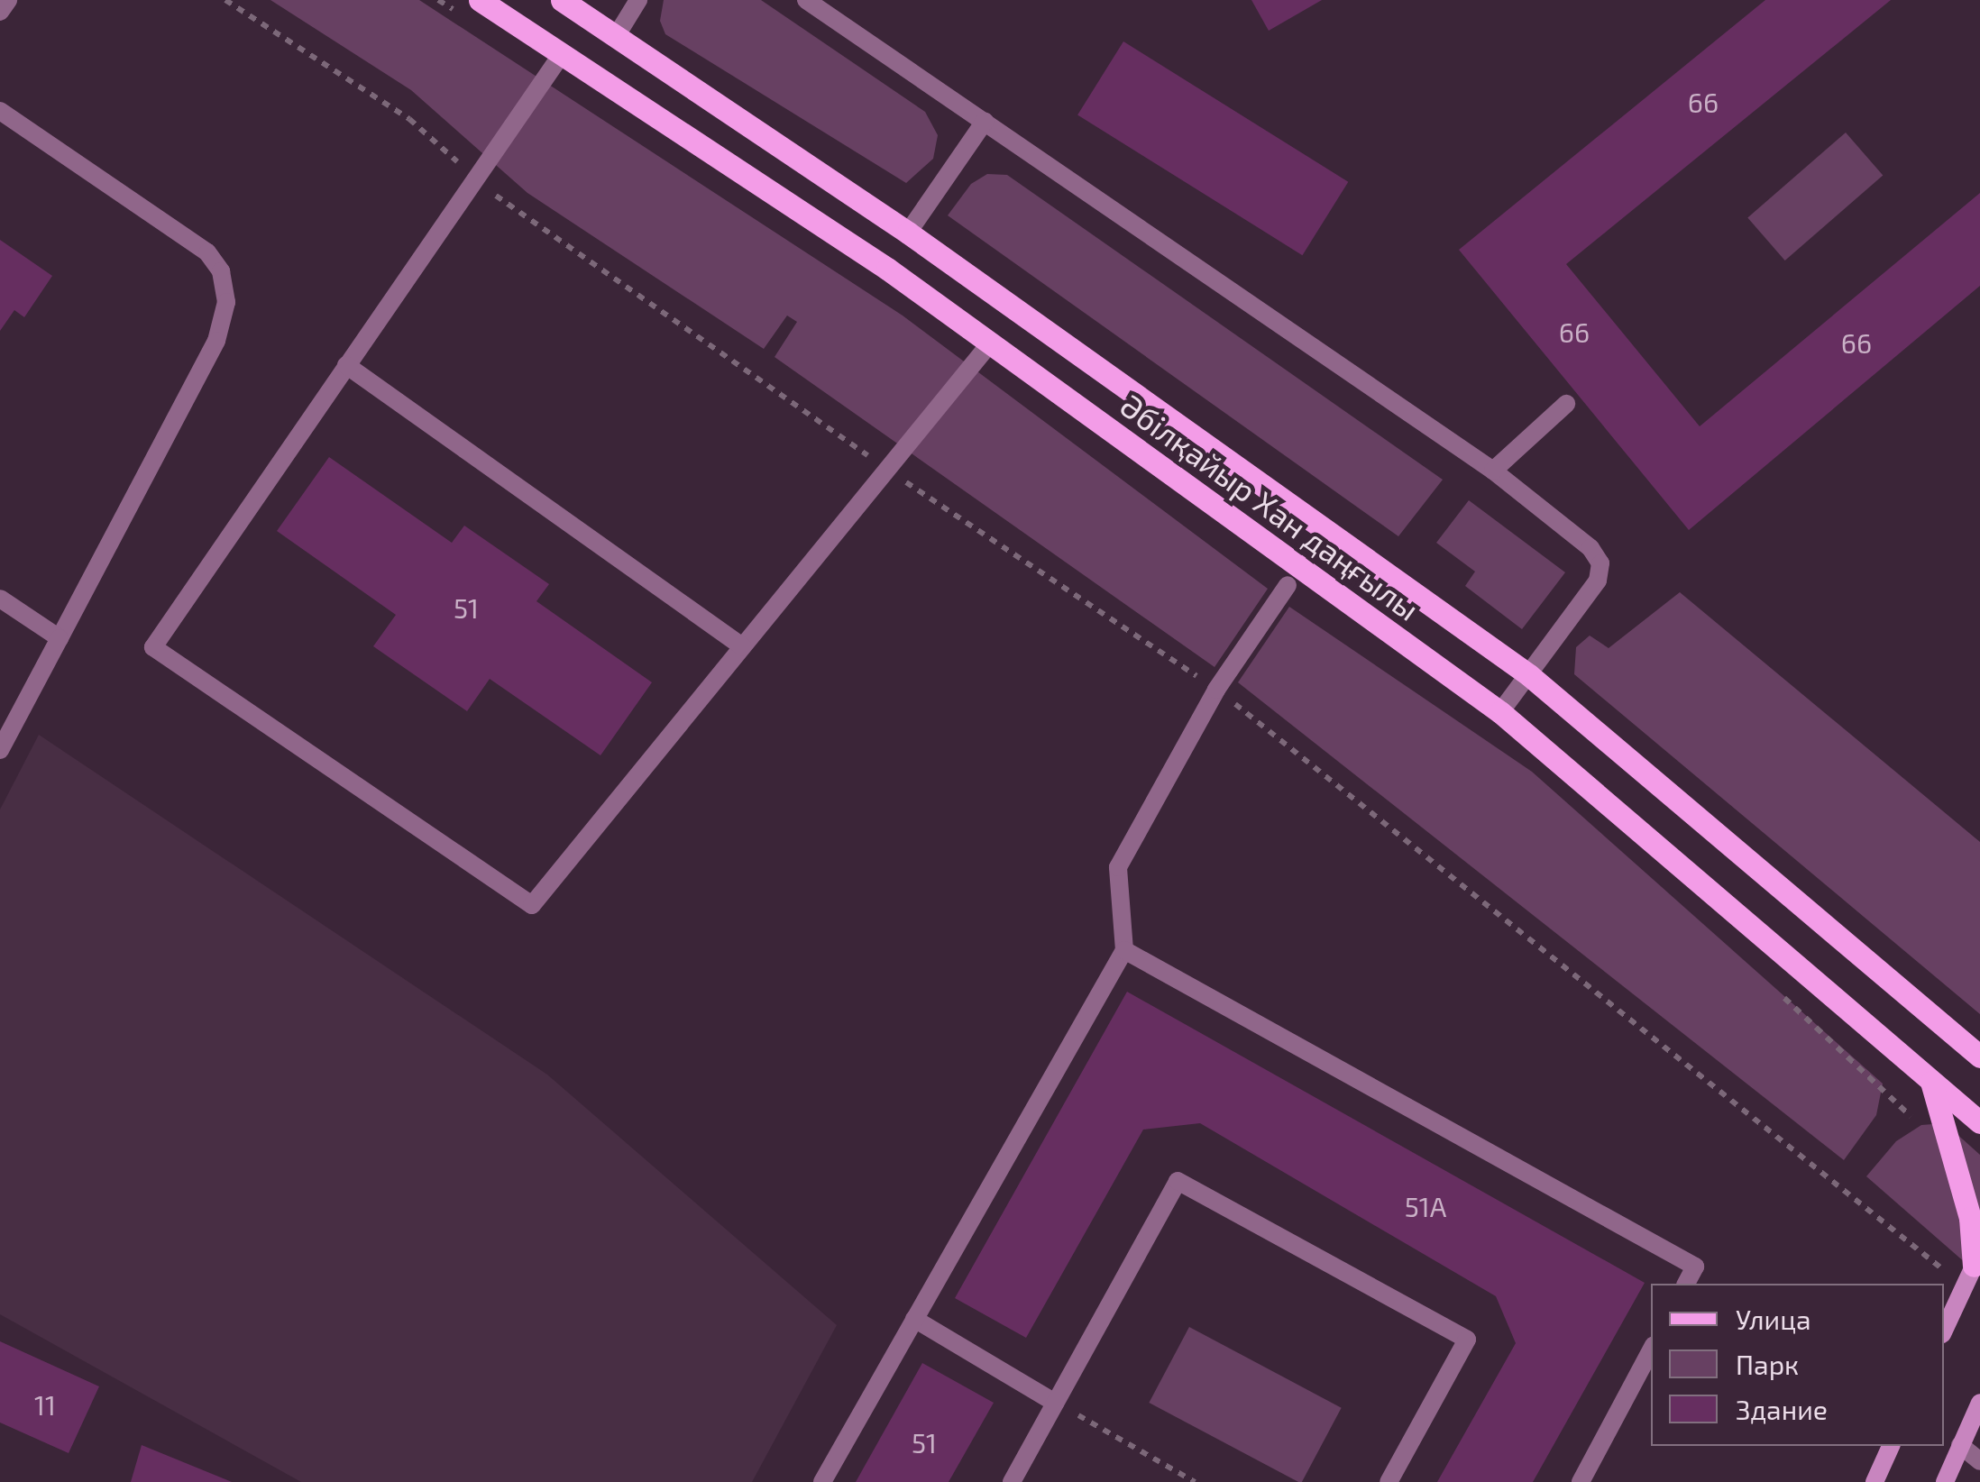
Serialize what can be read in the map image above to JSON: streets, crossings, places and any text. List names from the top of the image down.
{
  "streets": {
    "main road": ["Әбілқайыр Хан даңғылы"]
  },
  "house_numbers": [
    "66",
    "66",
    "66",
    "51",
    "51А",
    "11",
    "51"
  ],
  "legend": ["Улица", "Парк", "Здание"]
}
